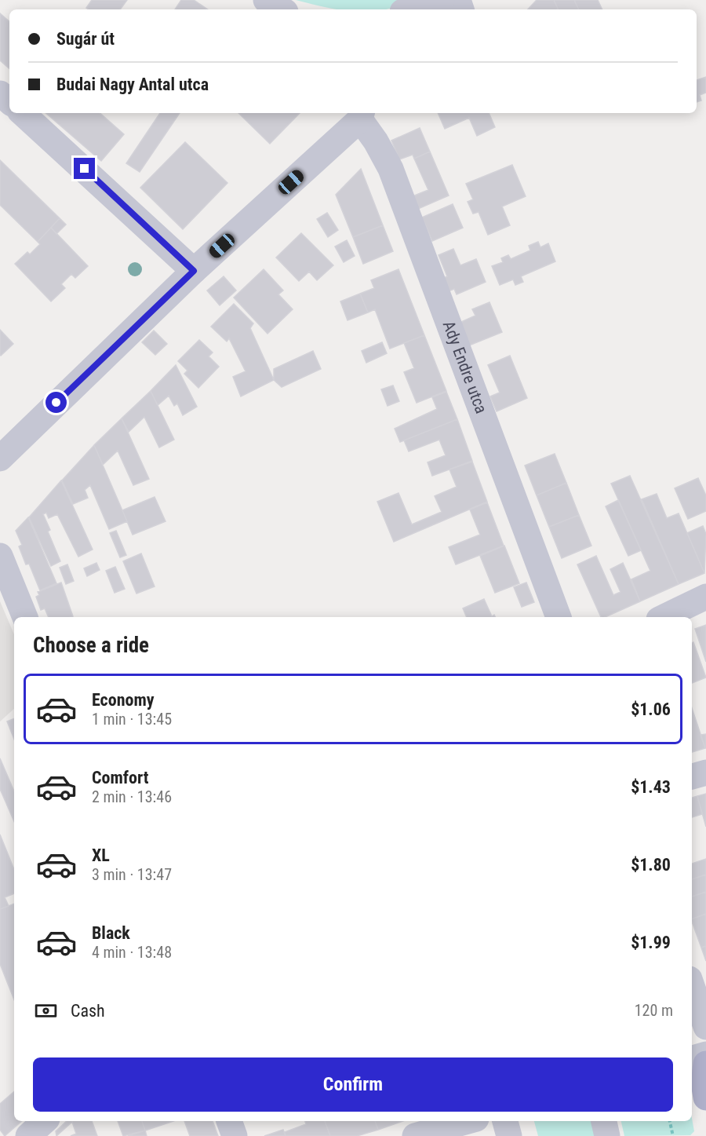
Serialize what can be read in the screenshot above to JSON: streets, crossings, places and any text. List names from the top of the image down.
{
  "streets": {
    "street": ["Ady Endre utca"]
  },
  "page": {
    "banner": ["Sugár út", "Budai Nagy Antal utca"],
    "heading": "Choose a ride",
    "list": [
      {
        "name": "Economy",
        "note": "1 min · 13:45",
        "value": "$1.06"
      },
      {
        "name": "Comfort",
        "note": "2 min · 13:46",
        "value": "$1.43"
      },
      {
        "name": "XL",
        "note": "3 min · 13:47",
        "value": "$1.80"
      },
      {
        "name": "Black",
        "note": "4 min · 13:48",
        "value": "$1.99"
      }
    ],
    "pay": ["Cash", "120 m"],
    "buttons": "Confirm"
  }
}
